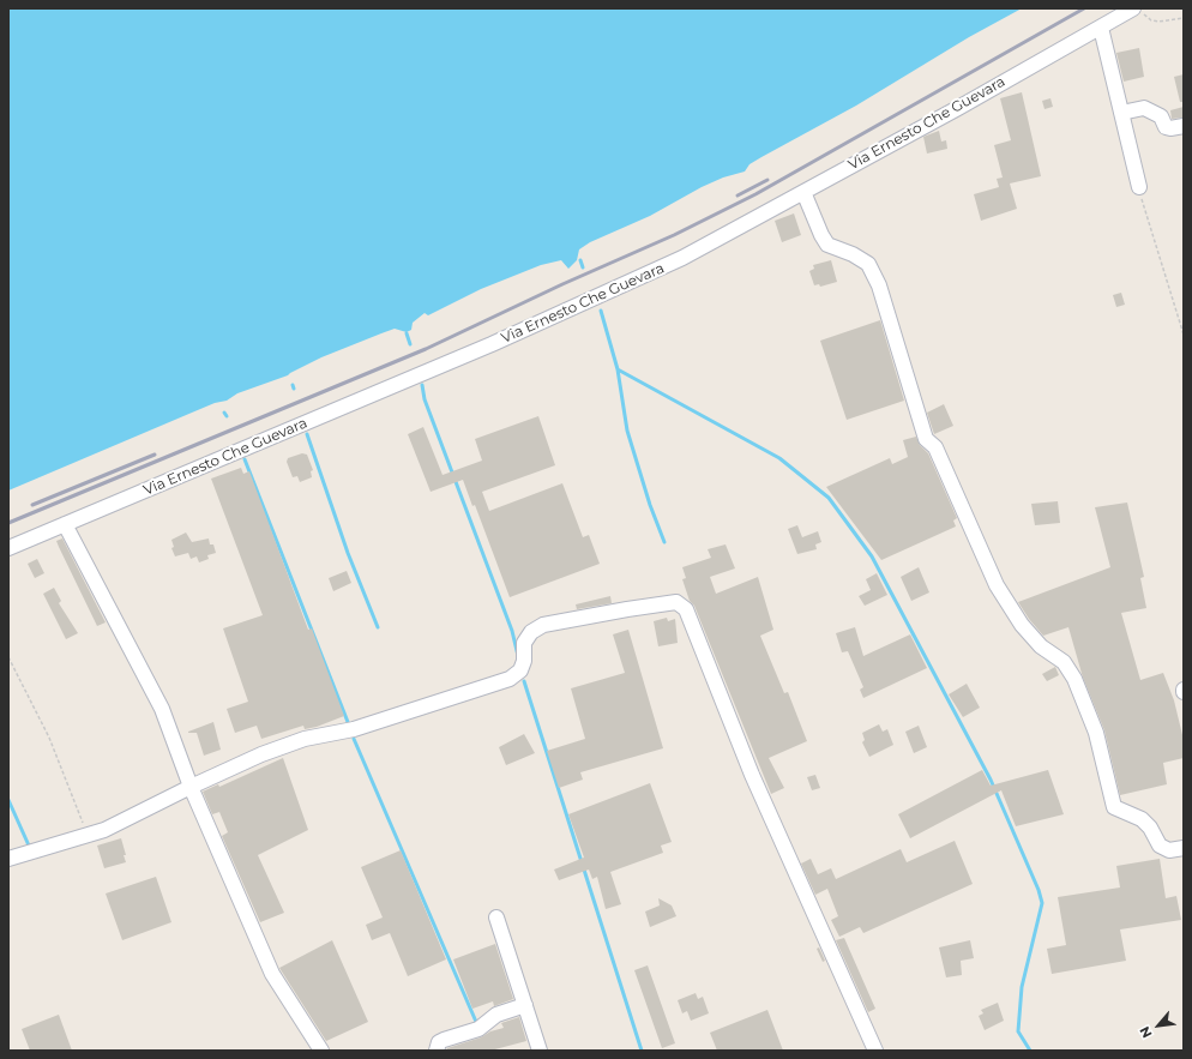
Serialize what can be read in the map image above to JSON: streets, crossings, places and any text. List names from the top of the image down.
{
  "streets": {
    "street": ["Via Ernesto Che Guevara"]
  },
  "north": "bottom left"
}
